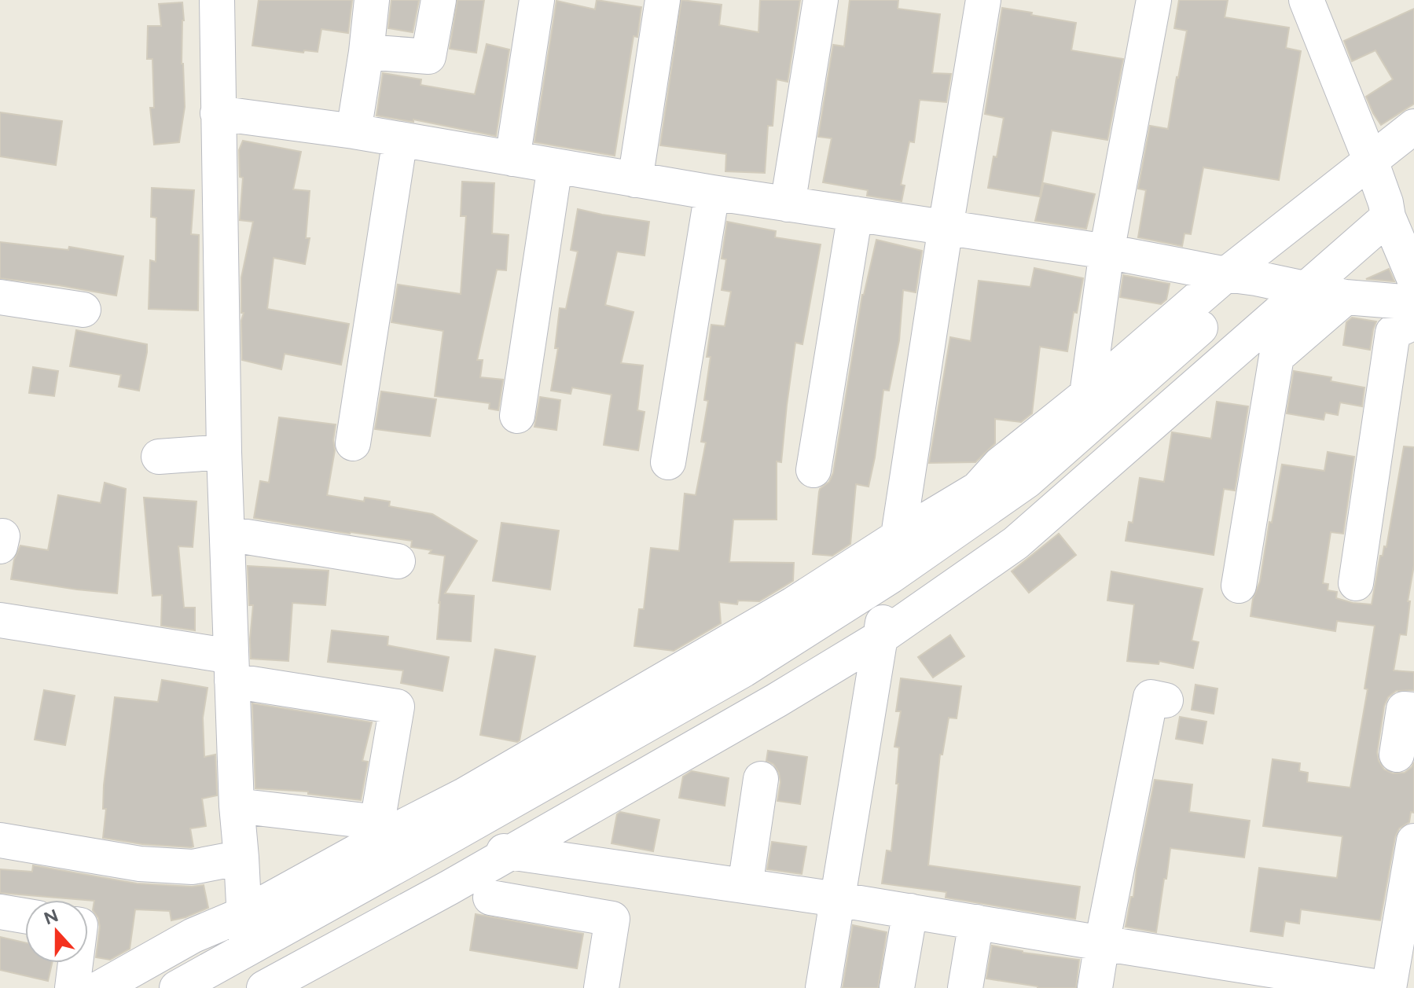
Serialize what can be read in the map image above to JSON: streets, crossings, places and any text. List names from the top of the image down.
{
  "north": "top"
}
